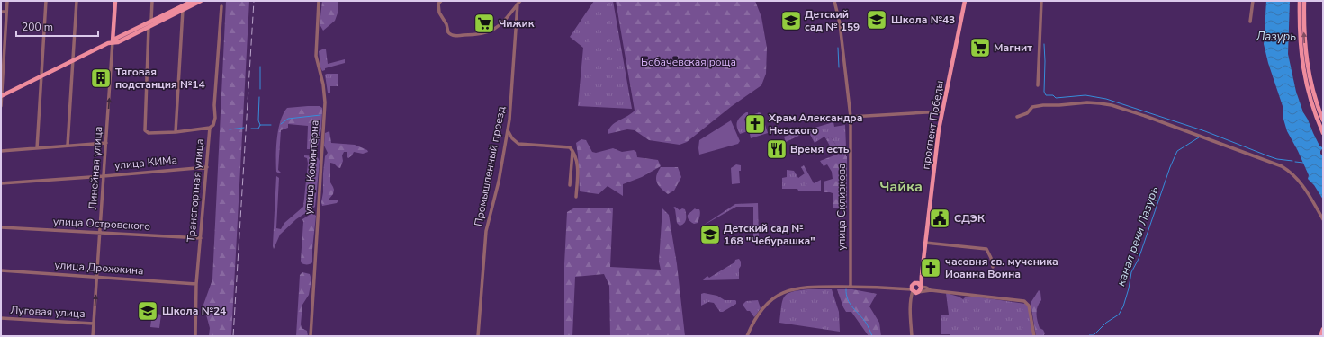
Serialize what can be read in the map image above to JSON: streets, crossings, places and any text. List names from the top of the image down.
{
  "streets": {
    "main road": ["проспект Победы", "Линейная улица"],
    "street": [
      "улица КИМа",
      "Промышленный проезд",
      "улица Коминтерна",
      "Транспортная улица",
      "улица Склизкова",
      "улица Островского",
      "улица Дрожжина",
      "Луговая улица"
    ]
  },
  "crossings": [
    ["улица КИМа", "Линейная улица"],
    ["улица КИМа", "Транспортная улица"],
    ["Линейная улица", "улица Островского"],
    ["Линейная улица", "улица Дрожжина"],
    ["Линейная улица", "Луговая улица"],
    ["Транспортная улица", "улица Островского"],
    ["Транспортная улица", "улица Дрожжина"]
  ],
  "one_way": ["Линейная улица"],
  "districts": ["Чайка"],
  "water": ["Лазурь", "канал реки Лазурь"],
  "parks": ["Бобачёвская роща"],
  "places": {
    "school or university": [
      "Школа №43",
      "Детский сад № 159",
      "Детский сад № 168 \"Чебурашка\"",
      "Школа №24"
    ],
    "supermarket": ["Чижик", "Магнит"],
    "building": ["Тяговая подстанция №14"],
    "church": ["Храм Александра Невского", "часовня св. мученика Иоанна Воина"],
    "restaurant": ["Время есть"],
    "public building": ["СДЭК"]
  },
  "scale_bar": "200 m"
}
